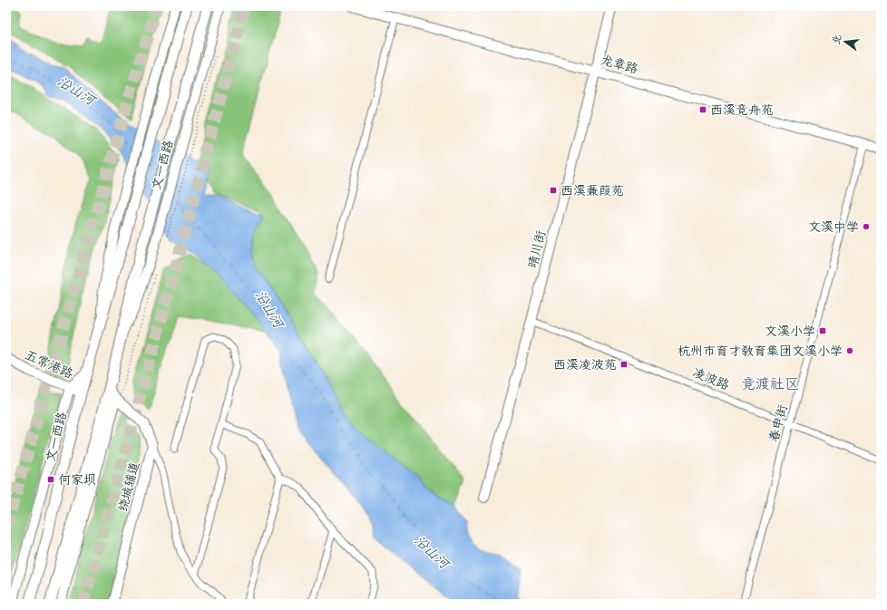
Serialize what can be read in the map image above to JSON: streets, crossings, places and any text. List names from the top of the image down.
{
  "streets": {
    "main road": ["文一西路"],
    "street": [
      "龙章路",
      "晴川街",
      "五常港路",
      "凌波路",
      "春申街",
      "绕城辅道"
    ]
  },
  "crossings": [
    ["龙章路", "晴川街"],
    ["龙章路", "春申街"],
    ["文一西路", "五常港路"],
    ["晴川街", "凌波路"],
    ["凌波路", "春申街"]
  ],
  "districts": ["竞渡社区"],
  "water": ["沿山河"],
  "places": {
    "transit": [
      "西溪竞舟苑",
      "西溪蒹葭苑",
      "文溪小学",
      "西溪凌波苑",
      "何家坝"
    ],
    "other": ["文溪中学", "杭州市育才教育集团文溪小学"]
  },
  "north": "left"
}
